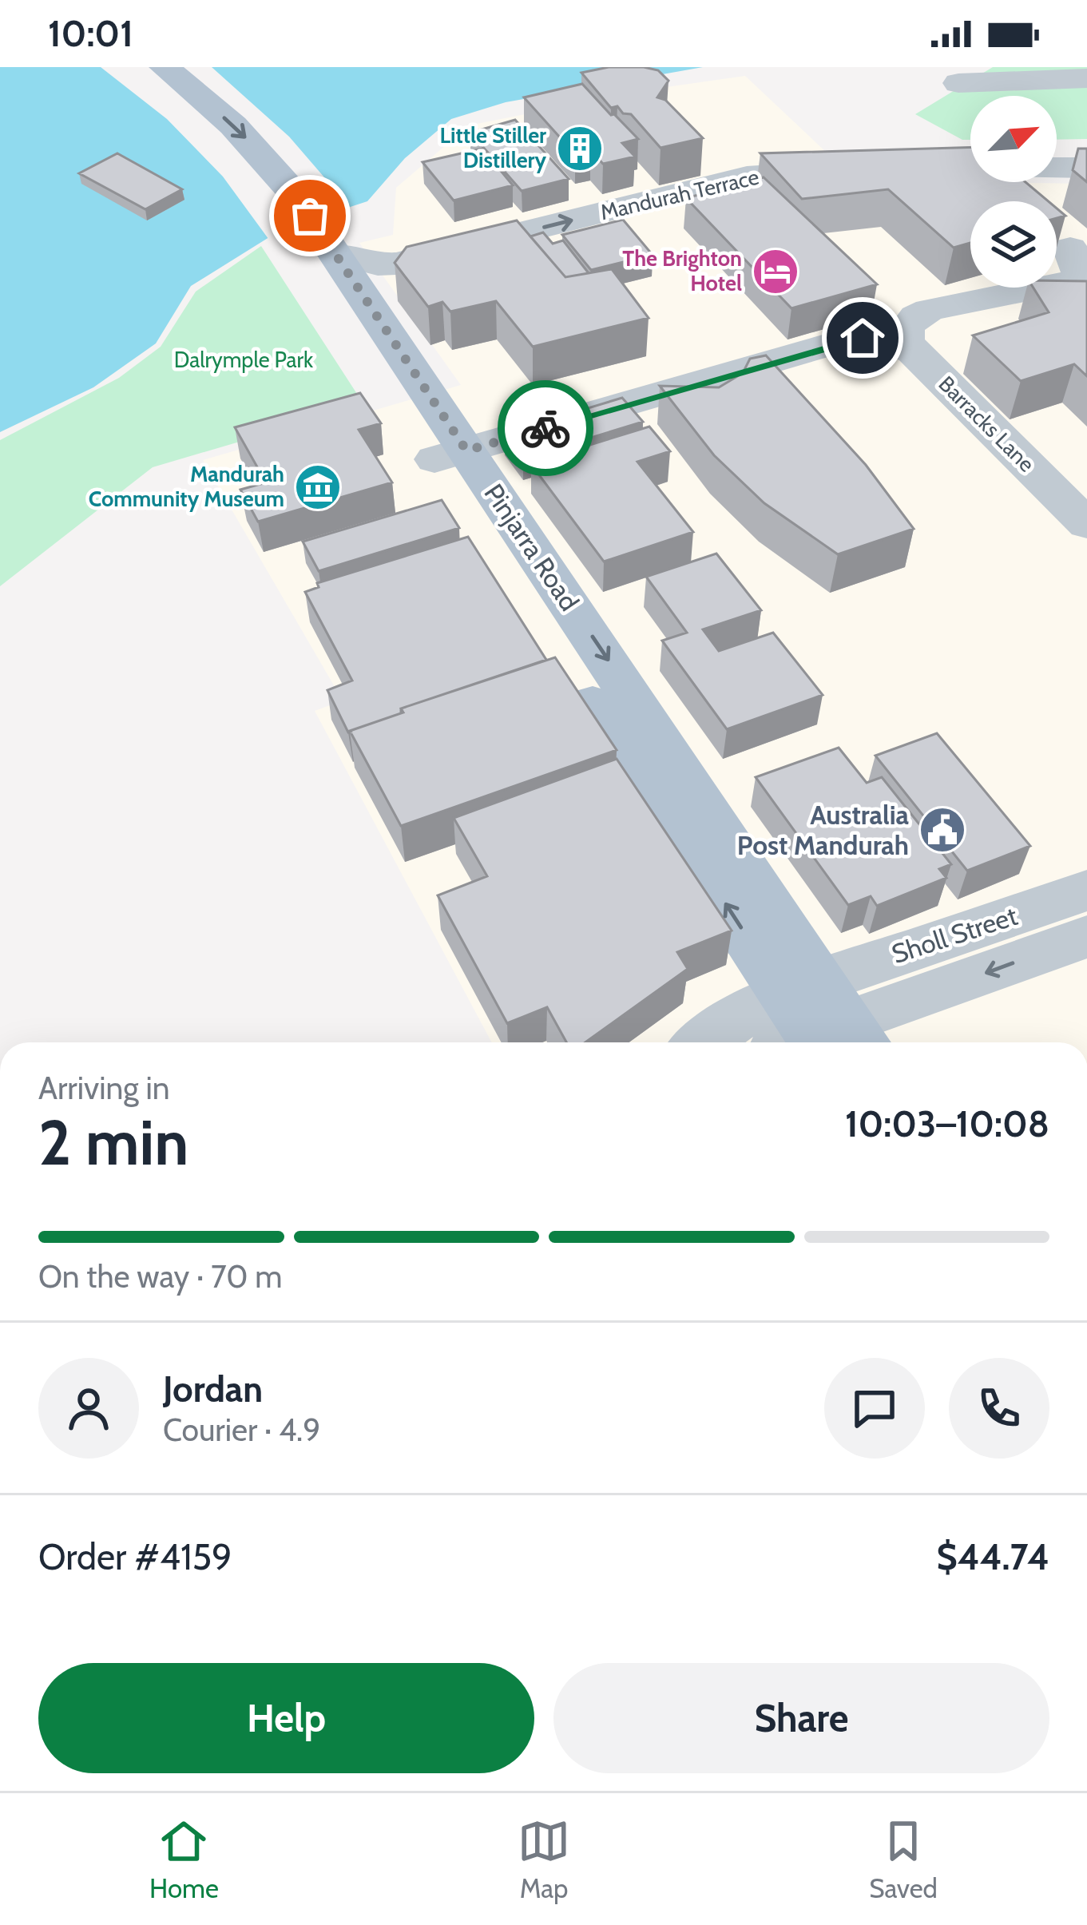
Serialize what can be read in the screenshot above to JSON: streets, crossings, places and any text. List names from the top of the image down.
{
  "streets": {
    "main road": ["Pinjarra Road"],
    "street": ["Mandurah Terrace", "Barracks Lane", "Sholl Street"]
  },
  "crossings": [
    ["Mandurah Terrace", "Pinjarra Road"],
    ["Barracks Lane", "Pinjarra Road"],
    ["Pinjarra Road", "Sholl Street"]
  ],
  "one_way": ["Mandurah Terrace"],
  "parks": ["Dalrymple Park"],
  "places": {
    "building": ["Little Stiller Distillery"],
    "hotel": ["The Brighton Hotel"],
    "museum": ["Mandurah Community Museum"],
    "public building": ["Australia Post Mandurah"]
  },
  "north": "top right",
  "page": {
    "status": "10:01",
    "heading": ["2 min", "Arriving in", "10:03–10:08"],
    "panel": [
      "Jordan",
      "Courier · 4.9",
      "Order #4159",
      "$44.74"
    ],
    "bar": "On the way · 70 m",
    "buttons": ["Help", "Share"],
    "tabs": ["Home", "Map", "Saved"]
  }
}
